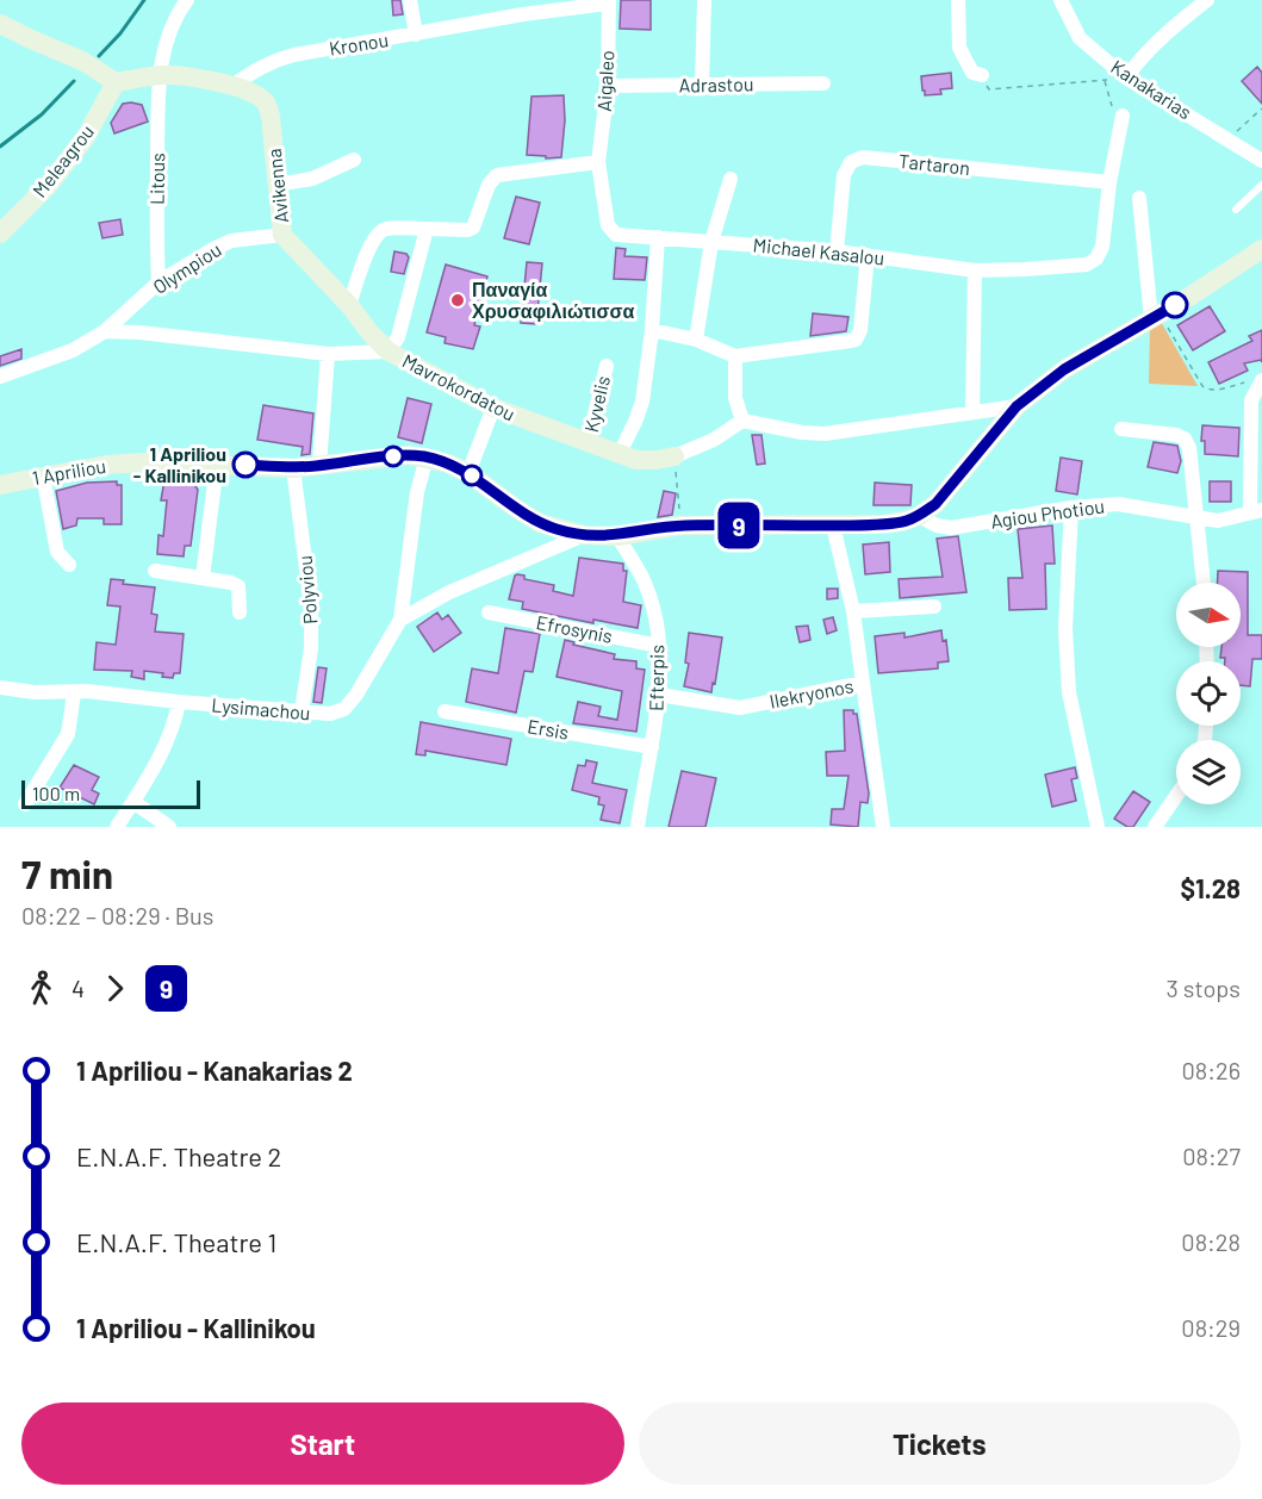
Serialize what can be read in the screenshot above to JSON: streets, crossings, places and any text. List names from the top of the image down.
{
  "streets": {
    "main road": [
      "Meleagrou",
      "Avikenna",
      "Mavrokordatou",
      "1 Apriliou"
    ],
    "street": [
      "Kronou",
      "Aigaleo",
      "Adrastou",
      "Kanakarias",
      "Tartaron",
      "Litous",
      "Michael Kasalou",
      "Olympiou",
      "Kyvelis",
      "Agiou Photiou",
      "Polyviou",
      "Efrosynis",
      "Efterpis",
      "Ilekryonos",
      "Lysimachou",
      "Ersis"
    ]
  },
  "crossings": [
    ["Kronou", "Aigaleo"],
    ["Kronou", "Avikenna"],
    ["Aigaleo", "Adrastou"],
    ["Aigaleo", "Michael Kasalou"],
    ["Tartaron", "Michael Kasalou"],
    ["Litous", "Olympiou"],
    ["Avikenna", "Olympiou"],
    ["Avikenna", "Mavrokordatou"],
    ["Olympiou", "Mavrokordatou"],
    ["Mavrokordatou", "Kyvelis"],
    ["1 Apriliou", "Agiou Photiou"],
    ["1 Apriliou", "Polyviou"],
    ["1 Apriliou", "Efterpis"],
    ["Polyviou", "Lysimachou"],
    ["Efrosynis", "Efterpis"],
    ["Efterpis", "Ilekryonos"],
    ["Efterpis", "Ersis"]
  ],
  "places": ["Παναγία Χρυσαφιλιώτισσα", "1 Apriliou - Kallinikou"],
  "lines": ["bus line 9"],
  "scale_bar": "100 m",
  "north": "right",
  "page": {
    "on_map": "9",
    "scale": "100 m",
    "heading": ["7 min", "08:22 – 08:29 · Bus", "$1.28"],
    "legs": ["4", "9", "3 stops"],
    "list": [
      {
        "name": "1 Apriliou - Kanakarias 2",
        "value": "08:26"
      },
      {
        "name": "E.N.A.F. Theatre 2",
        "value": "08:27"
      },
      {
        "name": "E.N.A.F. Theatre 1",
        "value": "08:28"
      },
      {
        "name": "1 Apriliou - Kallinikou",
        "value": "08:29"
      }
    ],
    "buttons": ["Start", "Tickets"]
  }
}
